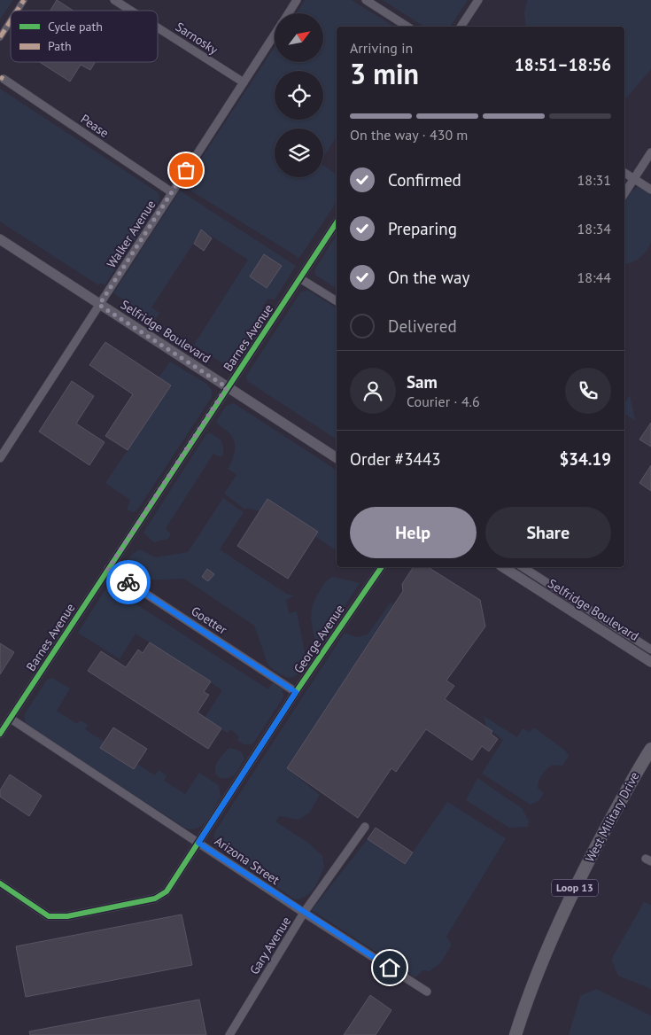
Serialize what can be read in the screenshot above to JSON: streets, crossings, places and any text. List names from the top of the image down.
{
  "streets": {
    "main road": ["West Military Drive", "Loop 13"],
    "street": [
      "Sarnosky",
      "Pease",
      "Walker Avenue",
      "Selfridge Boulevard",
      "Barnes Avenue",
      "Goetter",
      "George Avenue",
      "Arizona Street",
      "Gary Avenue"
    ]
  },
  "crossings": [
    ["Sarnosky", "Walker Avenue"],
    ["Pease", "Walker Avenue"],
    ["Walker Avenue", "Selfridge Boulevard"],
    ["Selfridge Boulevard", "Barnes Avenue"],
    ["Barnes Avenue", "Goetter"],
    ["Barnes Avenue", "Arizona Street"],
    ["Goetter", "George Avenue"],
    ["George Avenue", "Arizona Street"],
    ["Arizona Street", "Gary Avenue"]
  ],
  "legend": ["Cycle path", "Path"],
  "north": "top right",
  "page": {
    "heading": ["3 min", "Arriving in", "18:51–18:56"],
    "panel": [
      "Sam",
      "Courier · 4.6",
      "Order #3443",
      "$34.19"
    ],
    "bar": "On the way · 430 m",
    "list": [
      ["Confirmed", "18:31"],
      ["Preparing", "18:34"],
      ["On the way", "18:44"],
      "Delivered"
    ],
    "buttons": ["Help", "Share"]
  }
}
